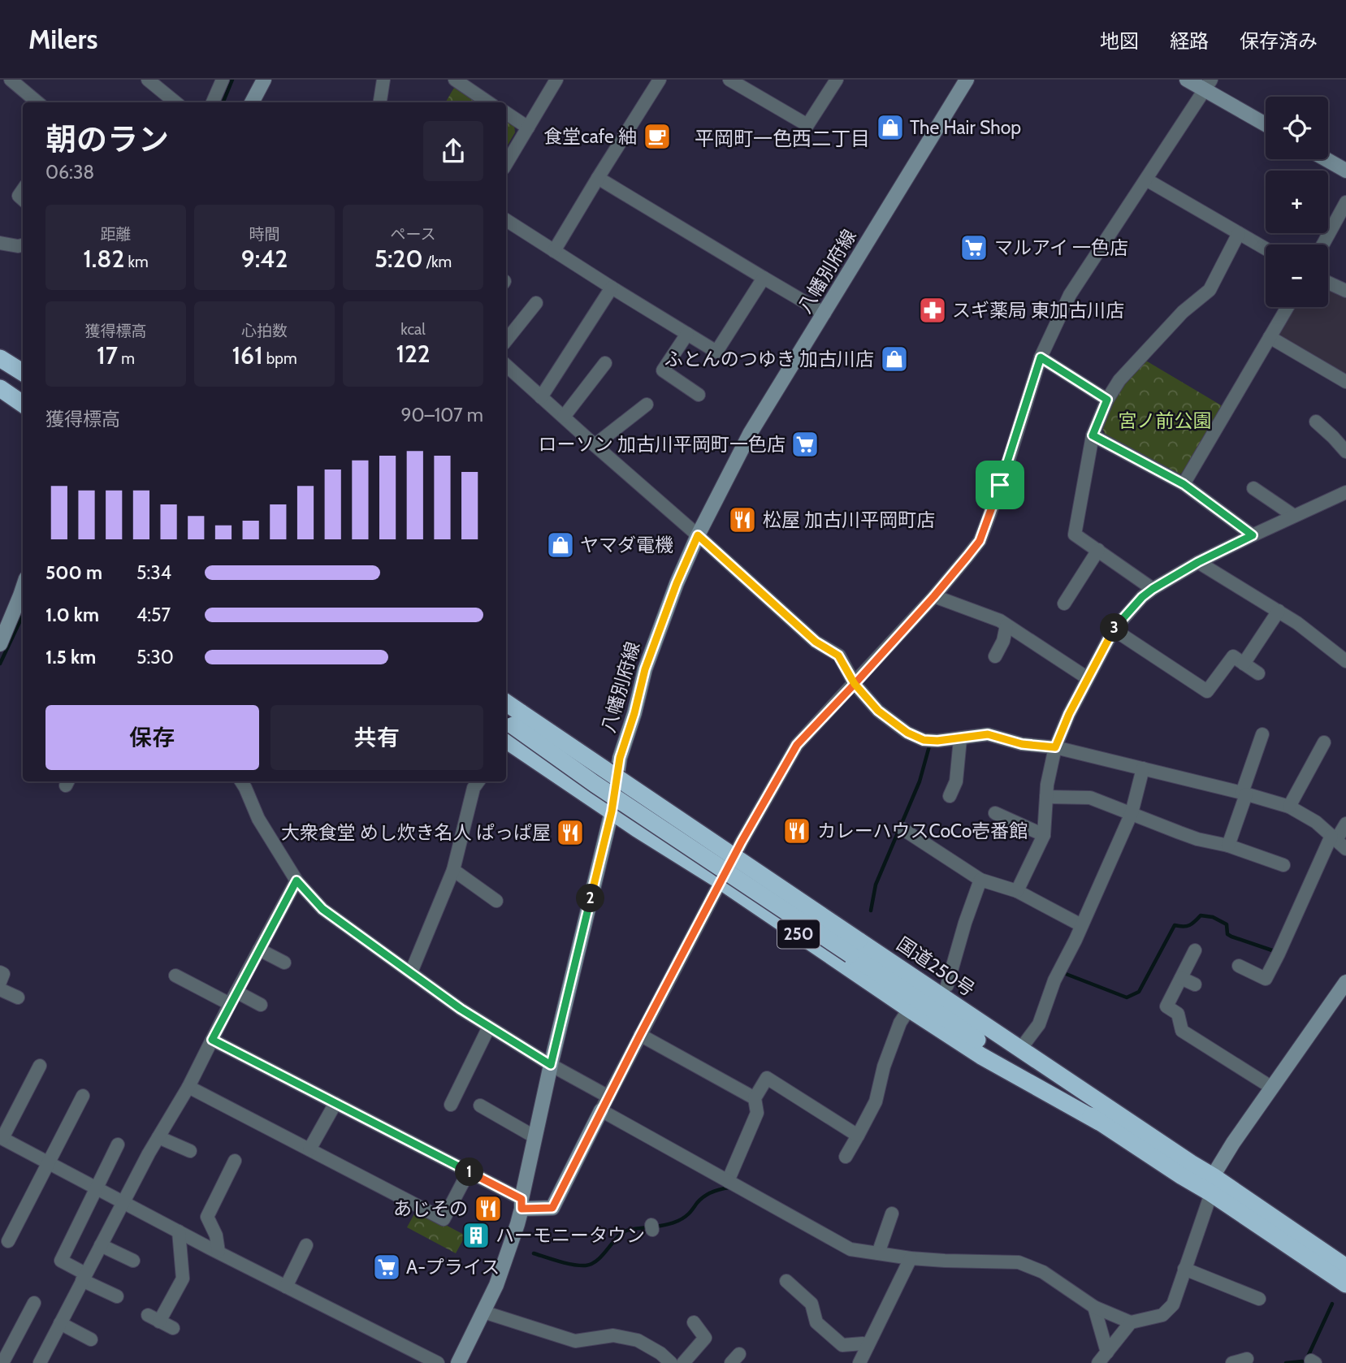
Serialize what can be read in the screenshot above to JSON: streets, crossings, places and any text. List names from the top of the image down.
{
  "streets": {
    "highway": ["250", "国道250号"],
    "main road": ["八幡別府線"]
  },
  "crossings": [
    ["八幡別府線", "250"],
    ["250", "国道250号"]
  ],
  "districts": ["平岡町一色西二丁目"],
  "parks": ["宮ノ前公園"],
  "places": {
    "shop": ["The Hair Shop", "ふとんのつゆき 加古川店", "ヤマダ電機"],
    "cafe": ["食堂cafe 紬"],
    "supermarket": ["マルアイ 一色店", "ローソン 加古川平岡町一色店", "A-プライス"],
    "pharmacy": ["スギ薬局 東加古川店"],
    "restaurant": [
      "松屋 加古川平岡町店",
      "カレーハウスCoCo壱番館",
      "大衆食堂 めし炊き名人 ぱっぱ屋",
      "あじその"
    ],
    "building": ["ハーモニータウン"]
  },
  "page": {
    "header": "Milers",
    "nav": ["地図", "経路", "保存済み"],
    "map_buttons": ["+", "−"],
    "heading": ["朝のラン", "06:38"],
    "stats": [
      ["距離", "1.82 km"],
      ["時間", "9:42"],
      ["ペース", "5:20 /km"],
      ["獲得標高", "17 m"],
      ["心拍数", "161 bpm"],
      ["kcal", "122"]
    ],
    "chart": ["獲得標高", "90–107 m"],
    "list": [
      {
        "name": "500 m",
        "note": "5:34"
      },
      {
        "name": "1.0 km",
        "note": "4:57"
      },
      {
        "name": "1.5 km",
        "note": "5:30"
      }
    ],
    "pins": ["3", "2", "1"],
    "buttons": ["保存", "共有"]
  }
}
